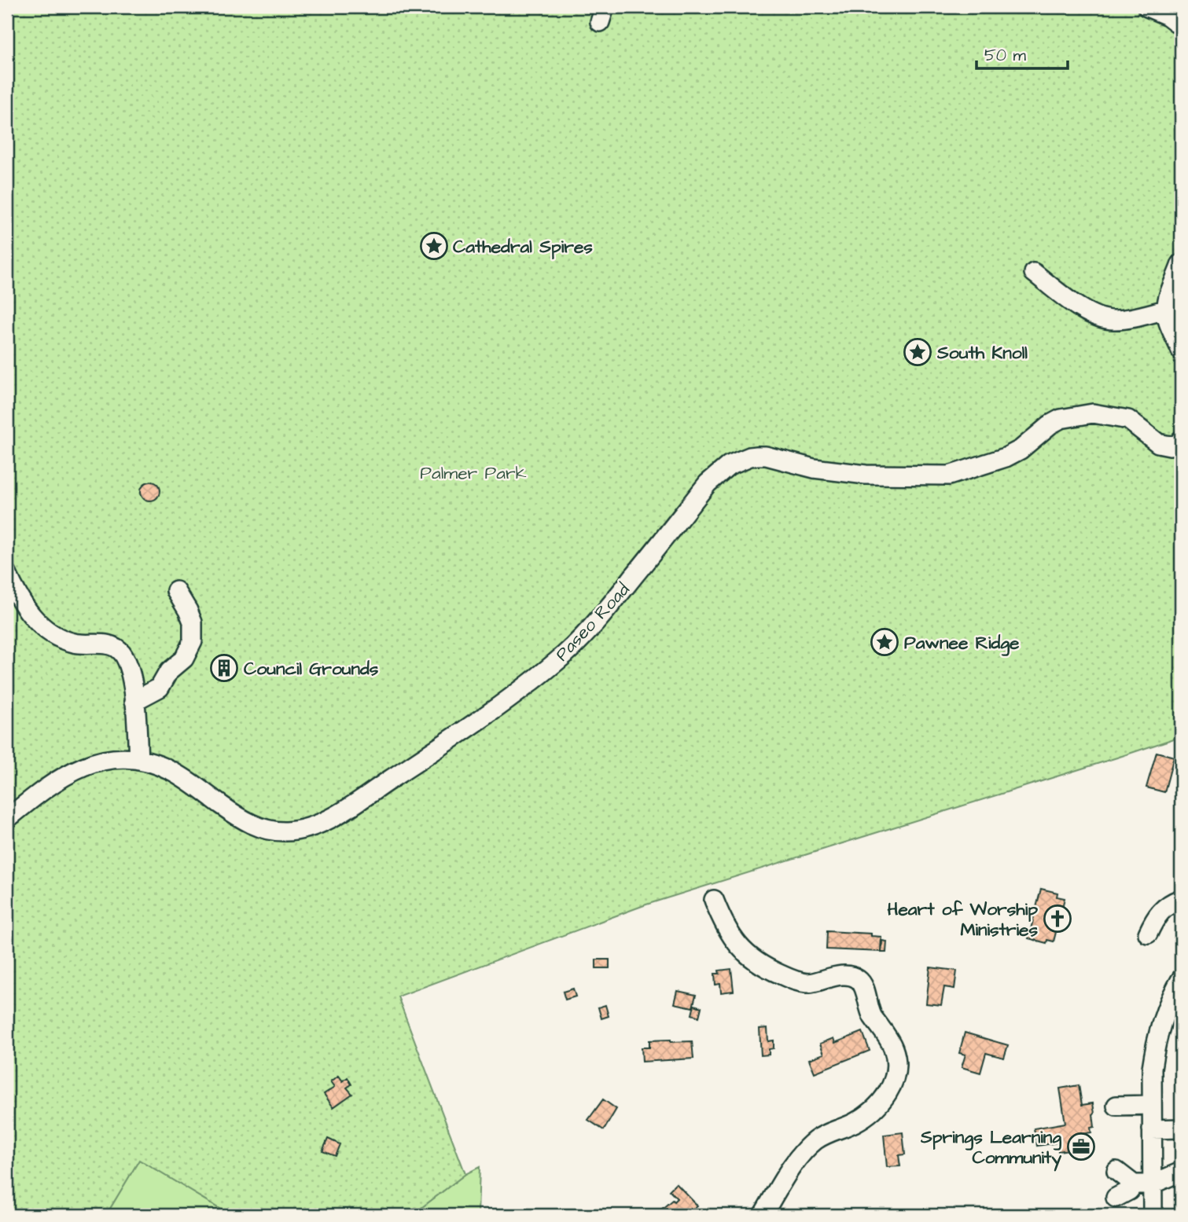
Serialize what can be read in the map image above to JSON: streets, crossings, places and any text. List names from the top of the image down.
{
  "streets": {
    "street": ["Paseo Road"]
  },
  "parks": ["Palmer Park"],
  "places": {
    "place": ["Cathedral Spires", "South Knoll", "Pawnee Ridge"],
    "building": ["Council Grounds"],
    "church": ["Heart of Worship Ministries"],
    "office": ["Springs Learning Community"]
  },
  "scale_bar": "50 m"
}
